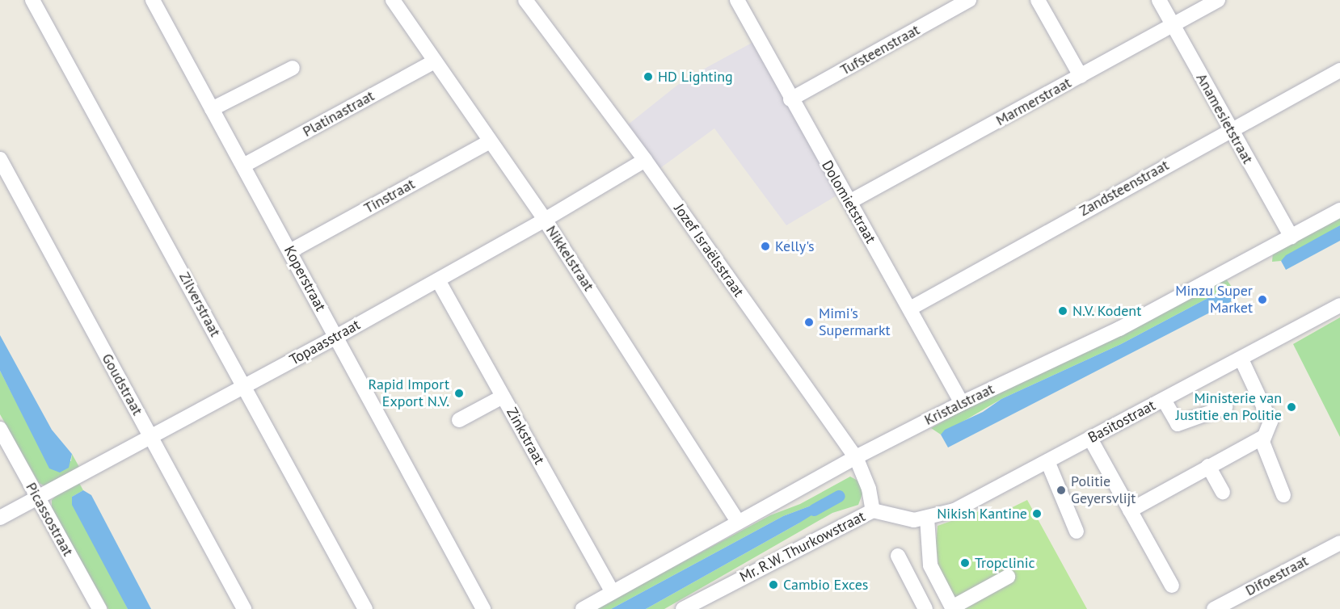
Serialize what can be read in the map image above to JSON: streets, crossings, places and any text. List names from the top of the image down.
{
  "streets": {
    "street": [
      "Tufsteenstraat",
      "Marmerstraat",
      "Platinastraat",
      "Anamesietstraat",
      "Zandsteenstraat",
      "Tinstraat",
      "Dolomietstraat",
      "Jozef Israëlsstraat",
      "Nikkelstraat",
      "Koperstraat",
      "Zilverstraat",
      "Topaasstraat",
      "Goudstraat",
      "Kristalstraat",
      "Basitostraat",
      "Zinkstraat",
      "Picassostraat",
      "Mr. R.W. Thurkowstraat",
      "Difoestraat"
    ]
  },
  "crossings": [
    ["Tufsteenstraat", "Dolomietstraat"],
    ["Marmerstraat", "Anamesietstraat"],
    ["Marmerstraat", "Dolomietstraat"],
    ["Platinastraat", "Nikkelstraat"],
    ["Platinastraat", "Koperstraat"],
    ["Anamesietstraat", "Zandsteenstraat"],
    ["Anamesietstraat", "Kristalstraat"],
    ["Zandsteenstraat", "Dolomietstraat"],
    ["Tinstraat", "Nikkelstraat"],
    ["Tinstraat", "Koperstraat"],
    ["Dolomietstraat", "Kristalstraat"],
    ["Jozef Israëlsstraat", "Topaasstraat"],
    ["Jozef Israëlsstraat", "Kristalstraat"],
    ["Jozef Israëlsstraat", "Mr. R.W. Thurkowstraat"],
    ["Nikkelstraat", "Topaasstraat"],
    ["Nikkelstraat", "Kristalstraat"],
    ["Koperstraat", "Topaasstraat"],
    ["Zilverstraat", "Topaasstraat"],
    ["Topaasstraat", "Goudstraat"],
    ["Topaasstraat", "Zinkstraat"],
    ["Topaasstraat", "Picassostraat"],
    ["Kristalstraat", "Zinkstraat"],
    ["Basitostraat", "Mr. R.W. Thurkowstraat"]
  ],
  "places": [
    "HD Lighting",
    "Kelly's",
    "Minzu Super Market",
    "N.V. Kodent",
    "Mimi's Supermarkt",
    "Rapid Import Export N.V.",
    "Ministerie van Justitie en Politie",
    "Politie Geyersvlijt",
    "Nikish Kantine",
    "Tropclinic",
    "Cambio Exces"
  ]
}
